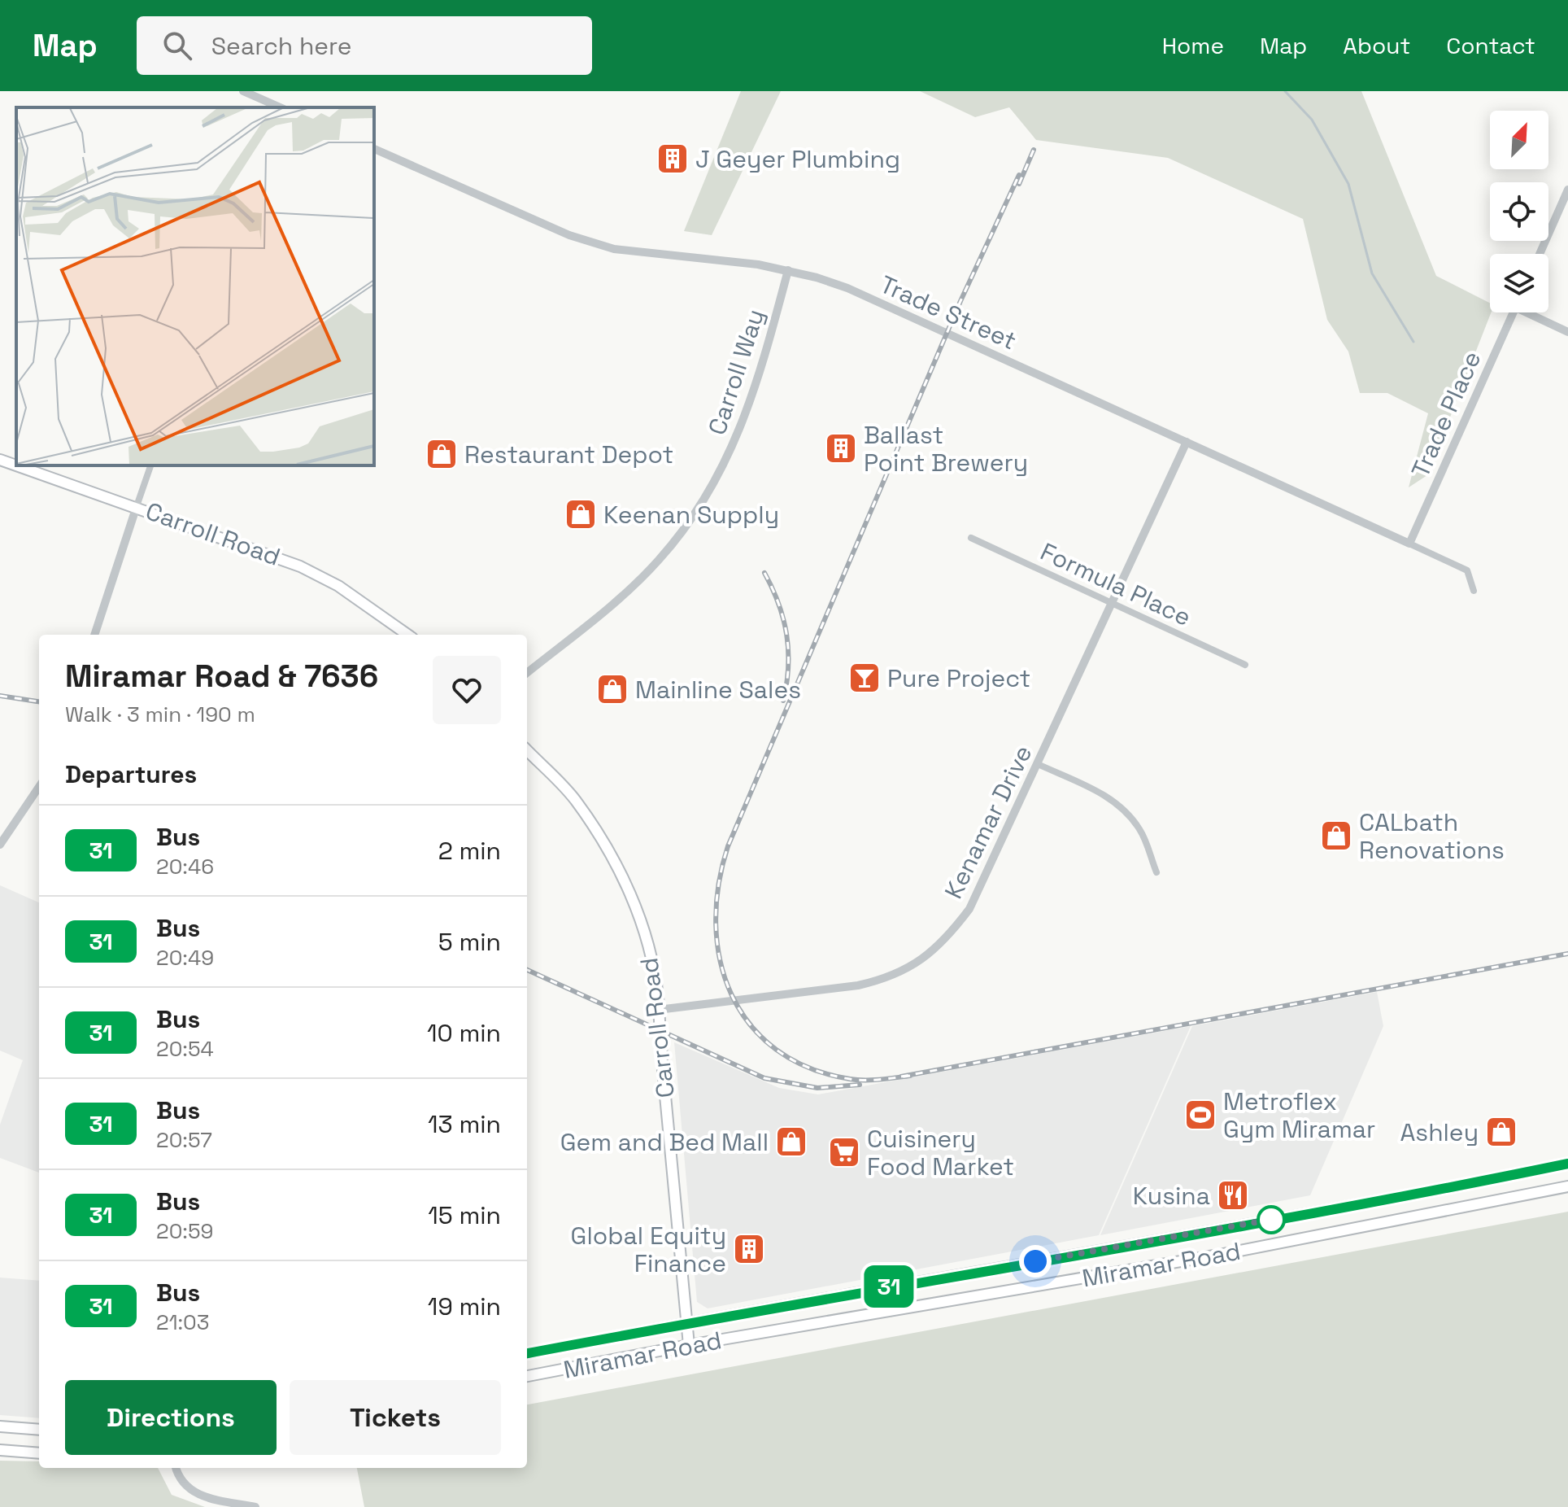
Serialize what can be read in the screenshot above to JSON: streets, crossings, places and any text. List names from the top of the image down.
{
  "streets": {
    "main road": ["Carroll Road", "Miramar Road"],
    "street": [
      "Trade Street",
      "Carroll Way",
      "Trade Place",
      "Formula Place",
      "Kenamar Drive"
    ]
  },
  "crossings": [
    ["Trade Street", "Carroll Way"],
    ["Trade Street", "Trade Place"],
    ["Trade Street", "Kenamar Drive"],
    ["Carroll Road", "Kenamar Drive"],
    ["Carroll Road", "Miramar Road"],
    ["Formula Place", "Kenamar Drive"]
  ],
  "places": {
    "building": ["J Geyer Plumbing", "Ballast Point Brewery", "Global Equity Finance"],
    "shop": [
      "Restaurant Depot",
      "Keenan Supply",
      "Mainline Sales",
      "CALbath Renovations",
      "Ashley",
      "Gem and Bed Mall"
    ],
    "bar": ["Pure Project"],
    "sports": ["Metroflex Gym Miramar"],
    "supermarket": ["Cuisinery Food Market"],
    "restaurant": ["Kusina"]
  },
  "lines": ["bus line 31"],
  "north": "top right",
  "page": {
    "header": "Map",
    "search": "Search here",
    "nav": [
      "Home",
      "Map",
      "About",
      "Contact"
    ],
    "on_map": "31",
    "heading": [
      ["Miramar Road & 7636", "Walk · 3 min · 190 m"],
      "Departures"
    ],
    "list": [
      {
        "mark": "31",
        "name": "Bus",
        "note": "20:46",
        "value": "2 min"
      },
      {
        "mark": "31",
        "name": "Bus",
        "note": "20:49",
        "value": "5 min"
      },
      {
        "mark": "31",
        "name": "Bus",
        "note": "20:54",
        "value": "10 min"
      },
      {
        "mark": "31",
        "name": "Bus",
        "note": "20:57",
        "value": "13 min"
      },
      {
        "mark": "31",
        "name": "Bus",
        "note": "20:59",
        "value": "15 min"
      },
      {
        "mark": "31",
        "name": "Bus",
        "note": "21:03",
        "value": "19 min"
      }
    ],
    "buttons": ["Directions", "Tickets"]
  }
}
